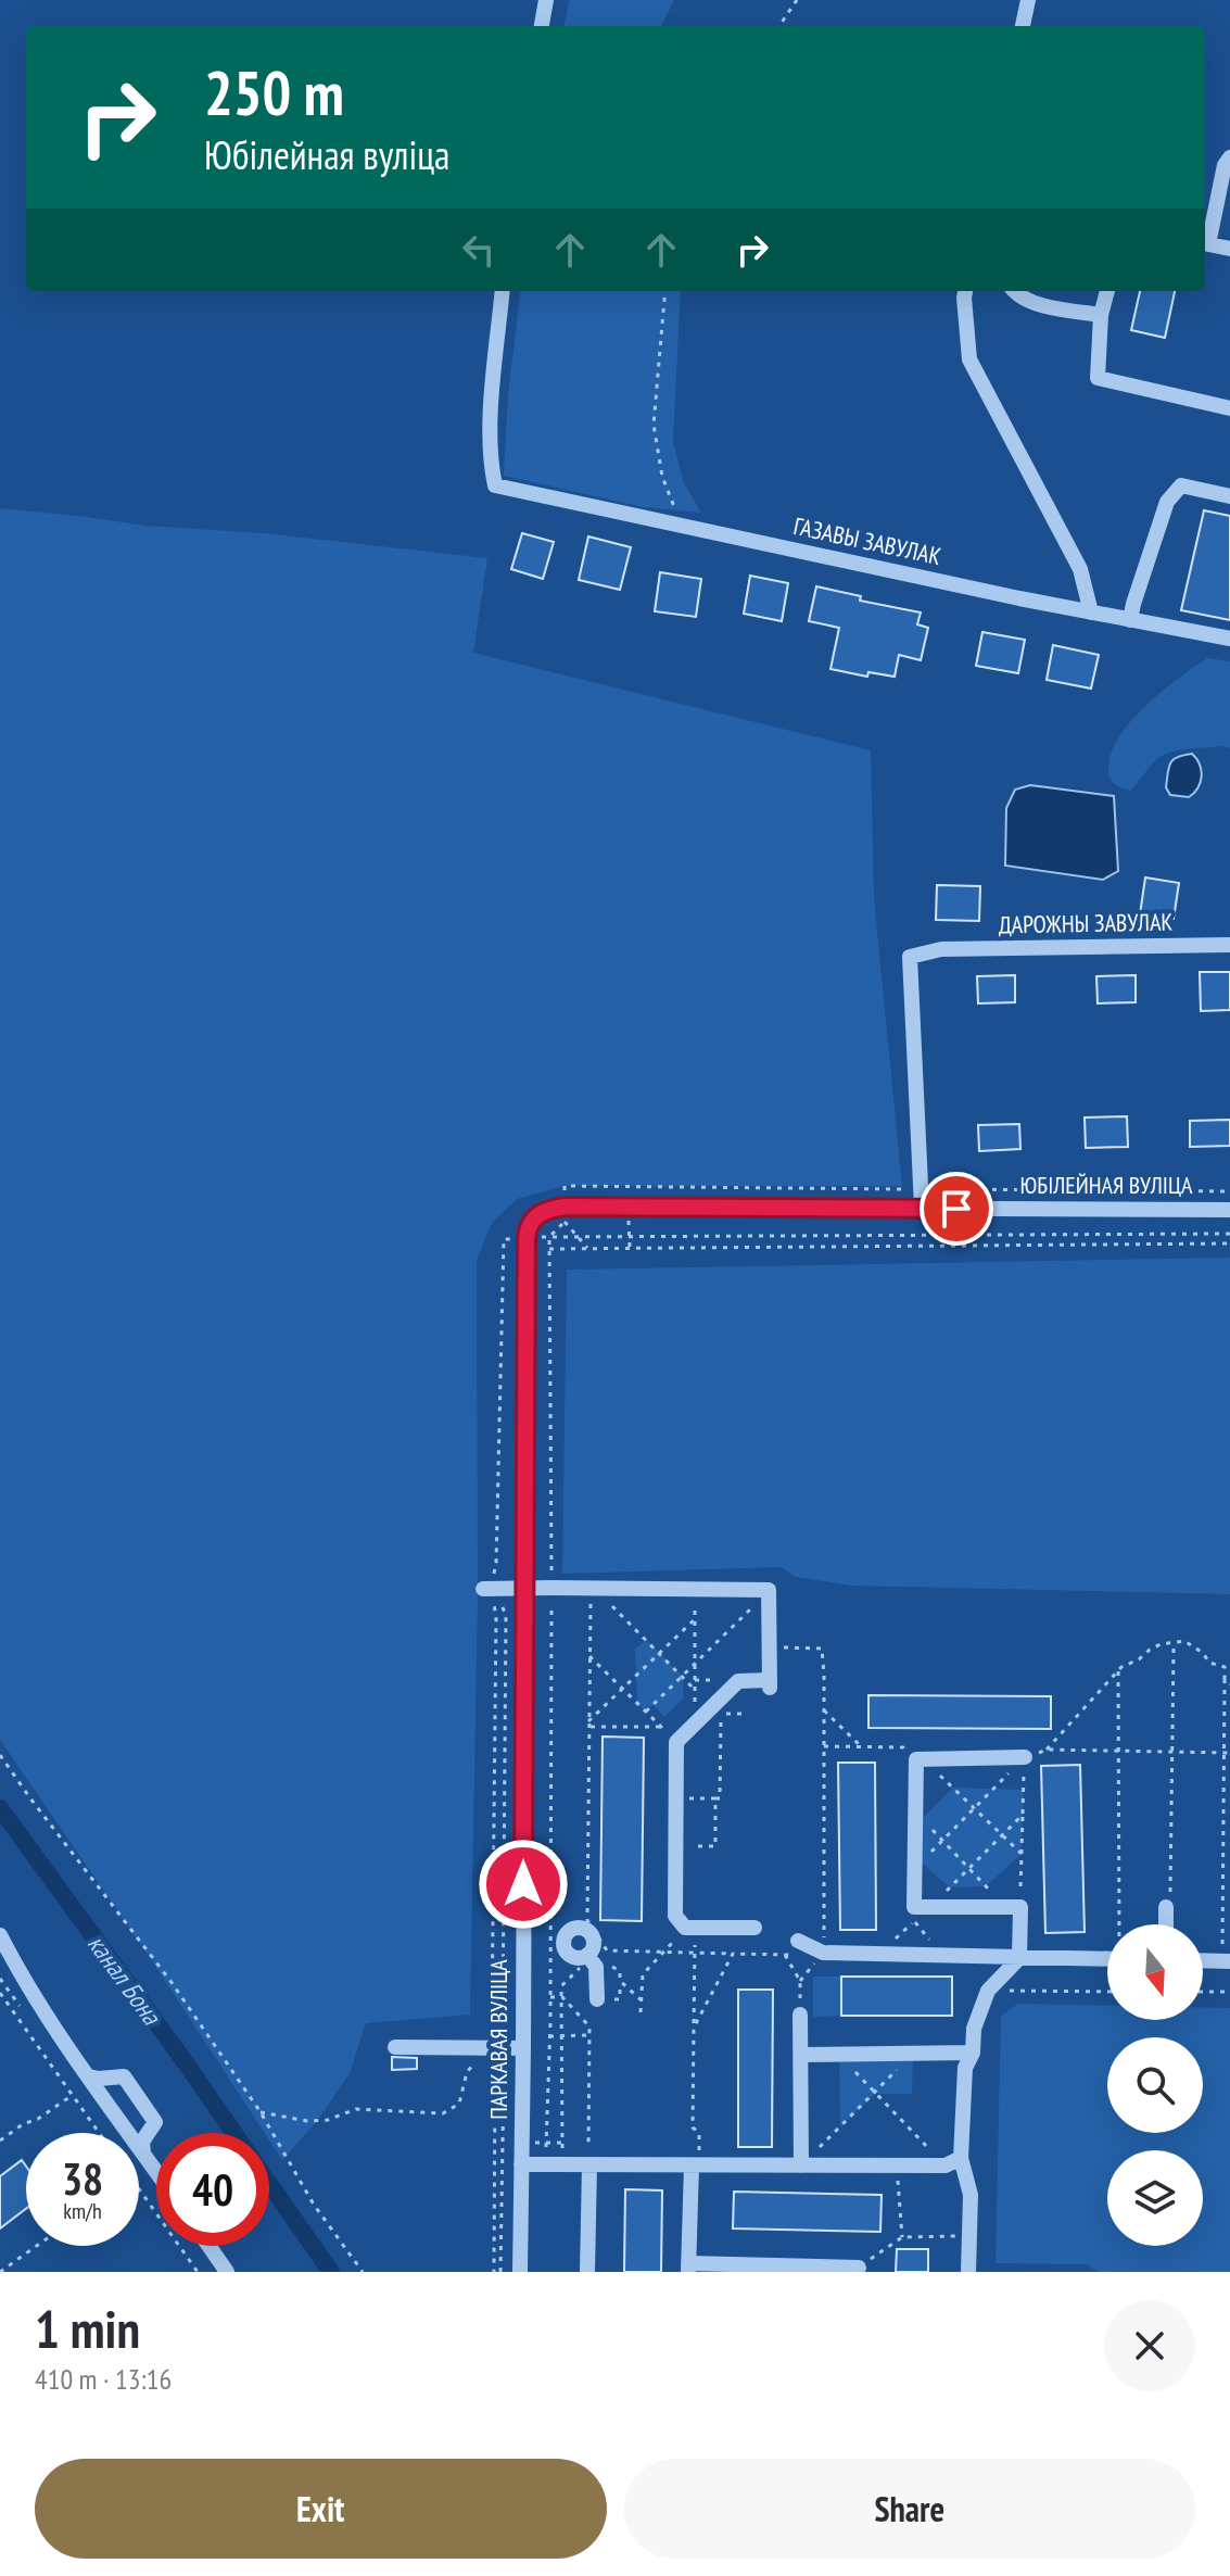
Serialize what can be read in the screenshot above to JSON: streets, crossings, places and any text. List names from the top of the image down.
{
  "streets": {
    "street": [
      "ГАЗАВЫ ЗАВУЛАК",
      "ДАРОЖНЫ ЗАВУЛАК",
      "ЮБІЛЕЙНАЯ ВУЛІЦА",
      "ПАРКАВАЯ ВУЛІЦА"
    ]
  },
  "crossings": [
    ["ЮБІЛЕЙНАЯ ВУЛІЦА", "ПАРКАВАЯ ВУЛІЦА"]
  ],
  "water": ["канал Бона"],
  "north": "bottom",
  "page": {
    "turn": ["250 m", "Юбілейная вуліца"],
    "speed": "38 km/h",
    "limit": "40",
    "heading": ["1 min", "410 m · 13:16"],
    "buttons": ["Exit", "Share"]
  }
}
